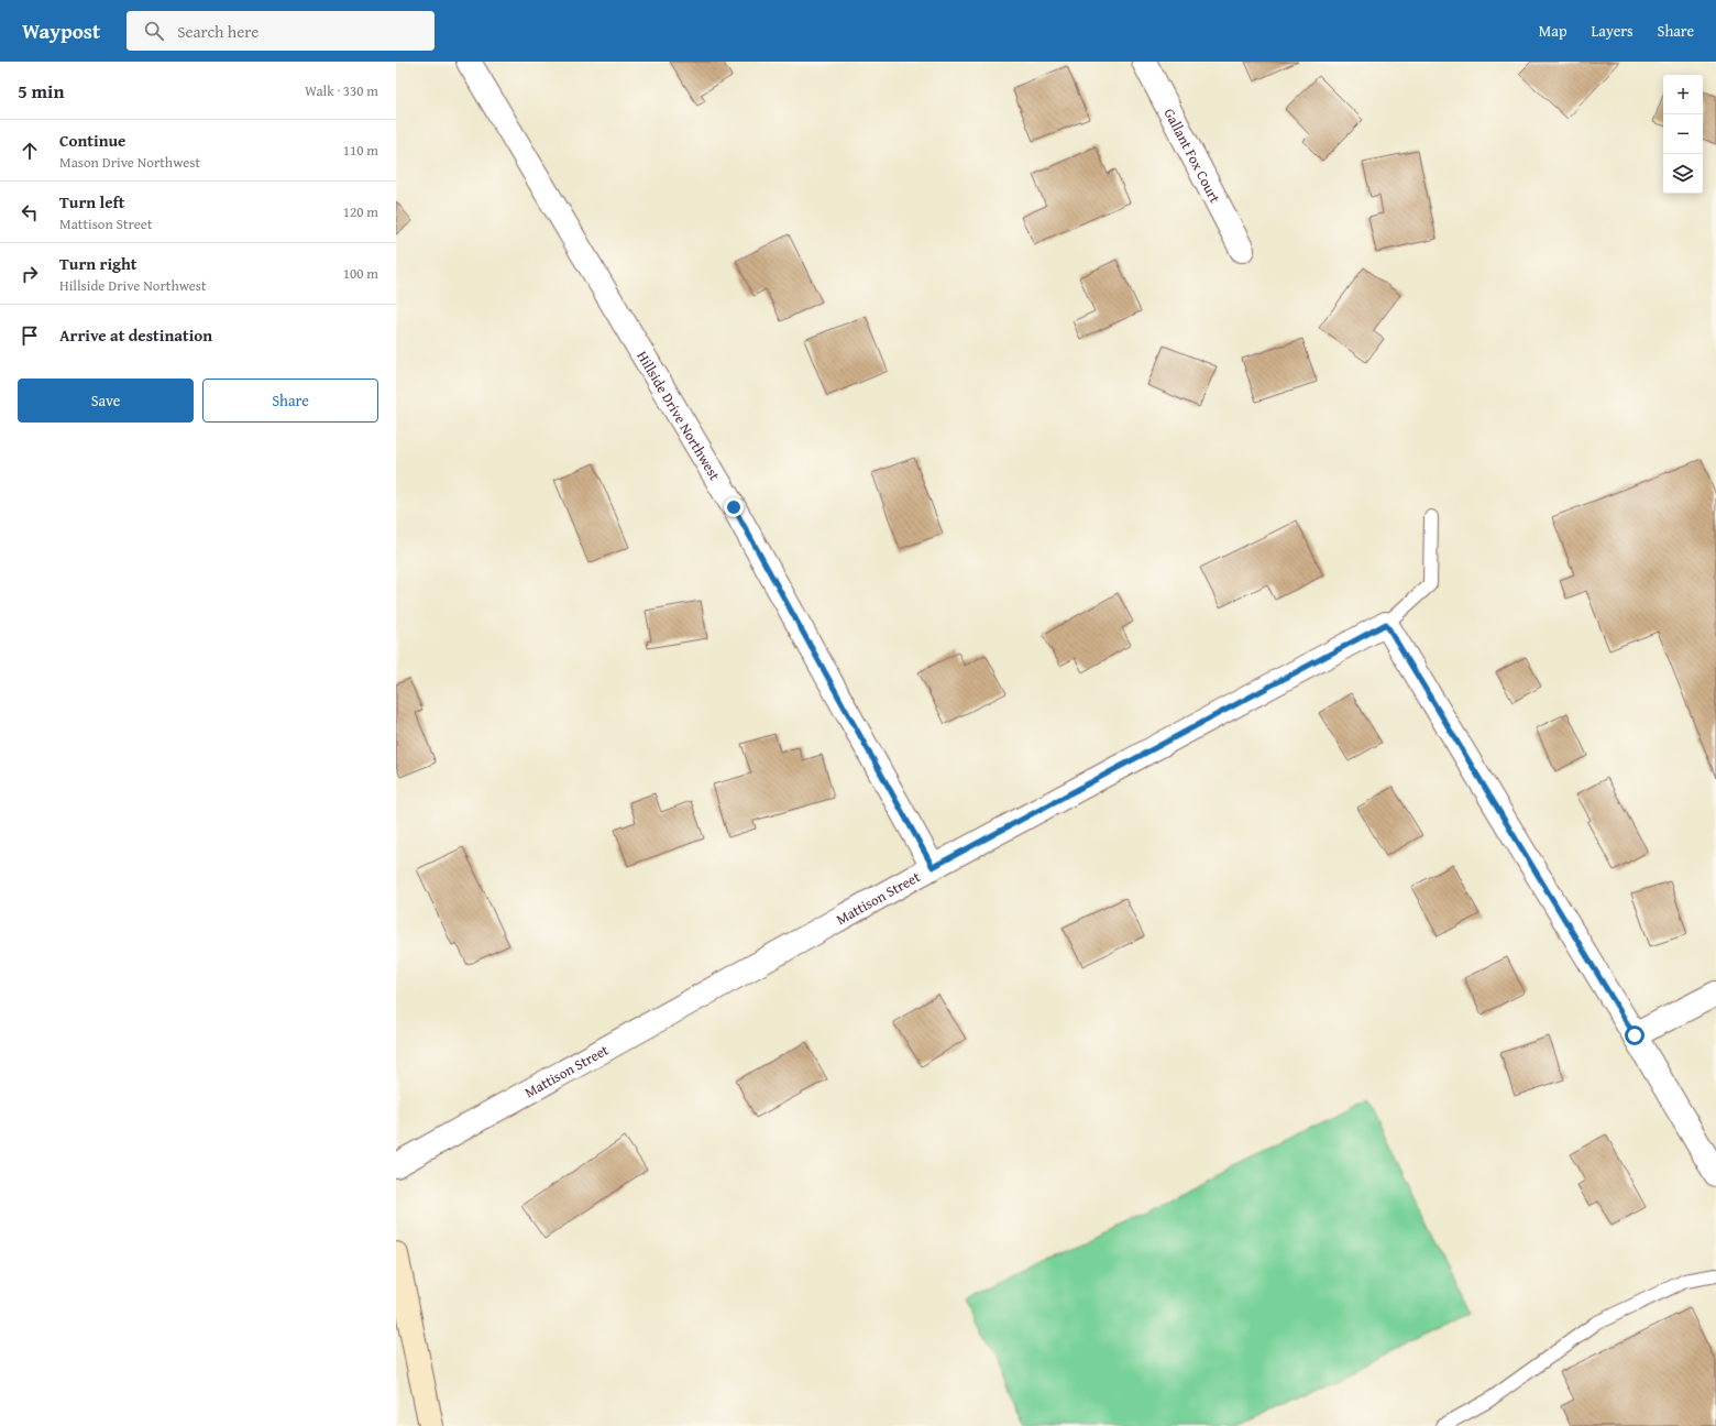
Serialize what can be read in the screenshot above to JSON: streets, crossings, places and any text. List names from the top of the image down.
{
  "streets": {
    "street": ["Gallant Fox Court", "Hillside Drive Northwest", "Mattison Street"]
  },
  "crossings": [
    ["Hillside Drive Northwest", "Mattison Street"]
  ],
  "page": {
    "header": "Waypost",
    "search": "Search here",
    "nav": ["Map", "Layers", "Share"],
    "heading": ["5 min", "Walk · 330 m"],
    "map_buttons": ["+", "−"],
    "list": [
      ["Continue", "Mason Drive Northwest", "110 m"],
      ["Turn left", "Mattison Street", "120 m"],
      ["Turn right", "Hillside Drive Northwest", "100 m"],
      "Arrive at destination"
    ],
    "buttons": ["Save", "Share"]
  }
}
